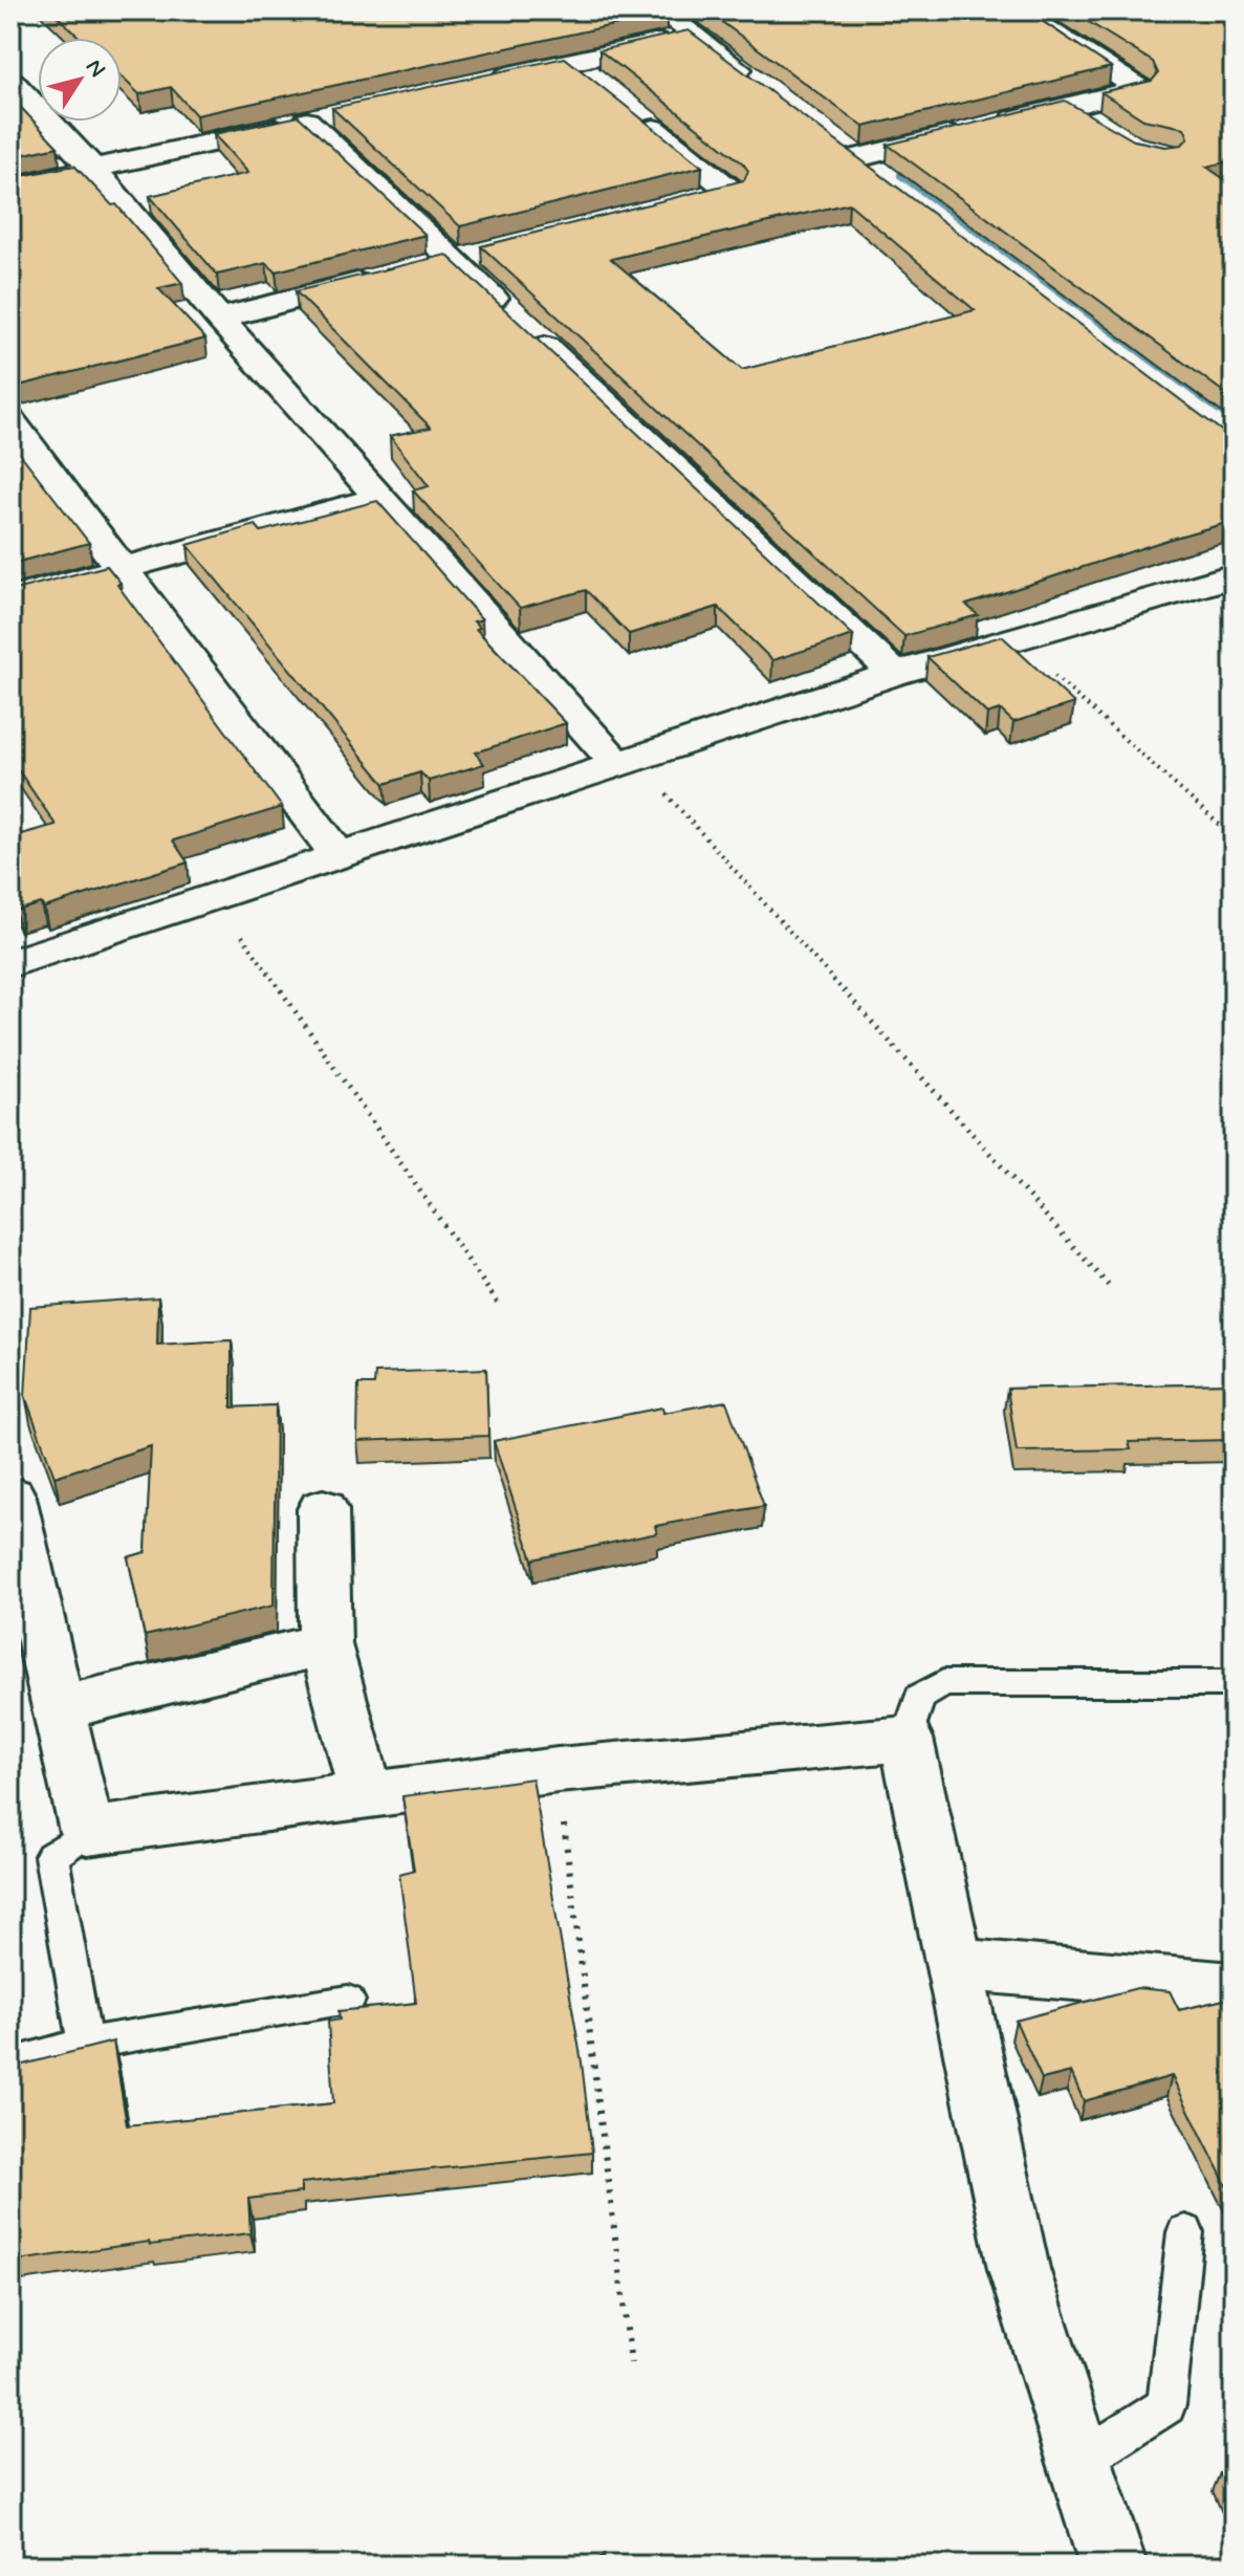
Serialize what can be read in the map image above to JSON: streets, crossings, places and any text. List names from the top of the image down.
{
  "north": "top right"
}
